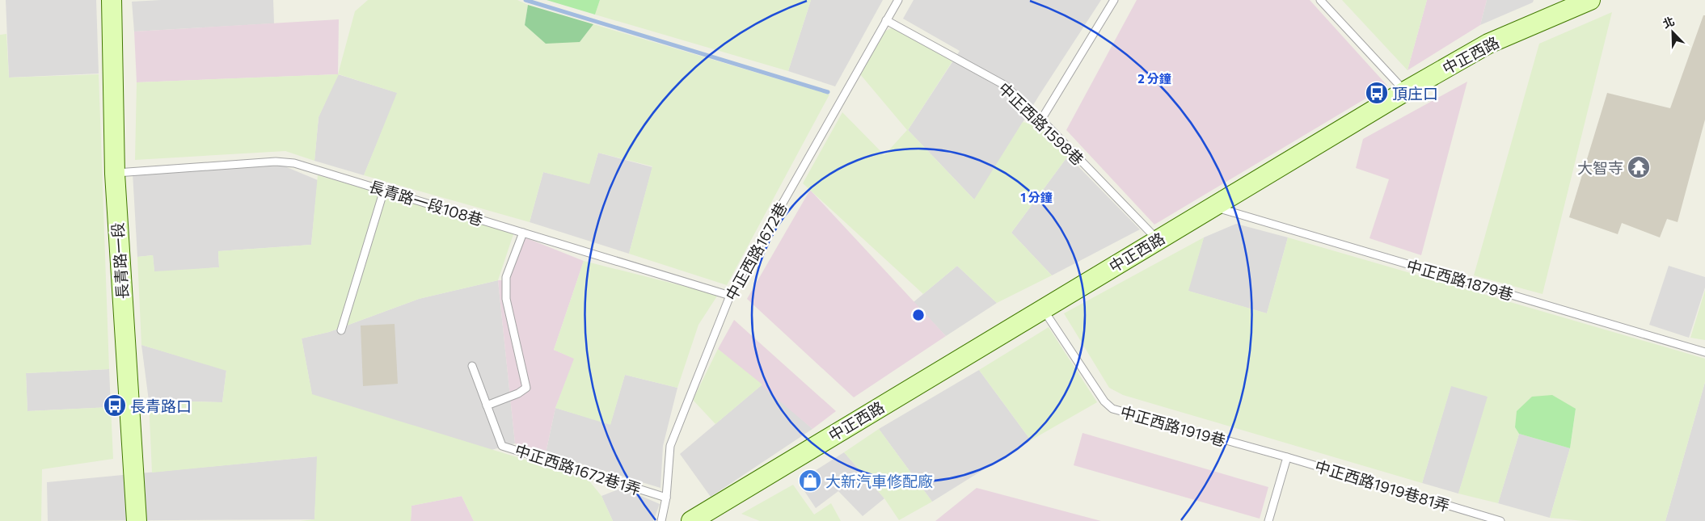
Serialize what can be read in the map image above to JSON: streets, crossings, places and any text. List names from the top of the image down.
{
  "streets": {
    "main road": ["中正西路", "長青路一段"],
    "lane": [
      "中正西路1598巷",
      "長青路一段108巷",
      "中正西路1672巷",
      "中正西路1879巷",
      "中正西路1919巷",
      "中正西路1672巷1弄",
      "中正西路1919巷81弄"
    ]
  },
  "crossings": [
    ["中正西路", "中正西路1598巷"],
    ["中正西路", "中正西路1879巷"],
    ["中正西路", "中正西路1919巷"],
    ["中正西路1598巷", "中正西路1672巷"],
    ["長青路一段108巷", "中正西路1672巷"],
    ["長青路一段108巷", "長青路一段"],
    ["中正西路1672巷", "中正西路1672巷1弄"],
    ["中正西路1919巷", "中正西路1919巷81弄"]
  ],
  "places": {
    "bus stop": ["頂庄口", "長青路口"],
    "temple": ["大智寺"],
    "shop": ["大新汽車修配廠"]
  },
  "north": "top left",
  "rings": ["2 分鐘", "1 分鐘"]
}
